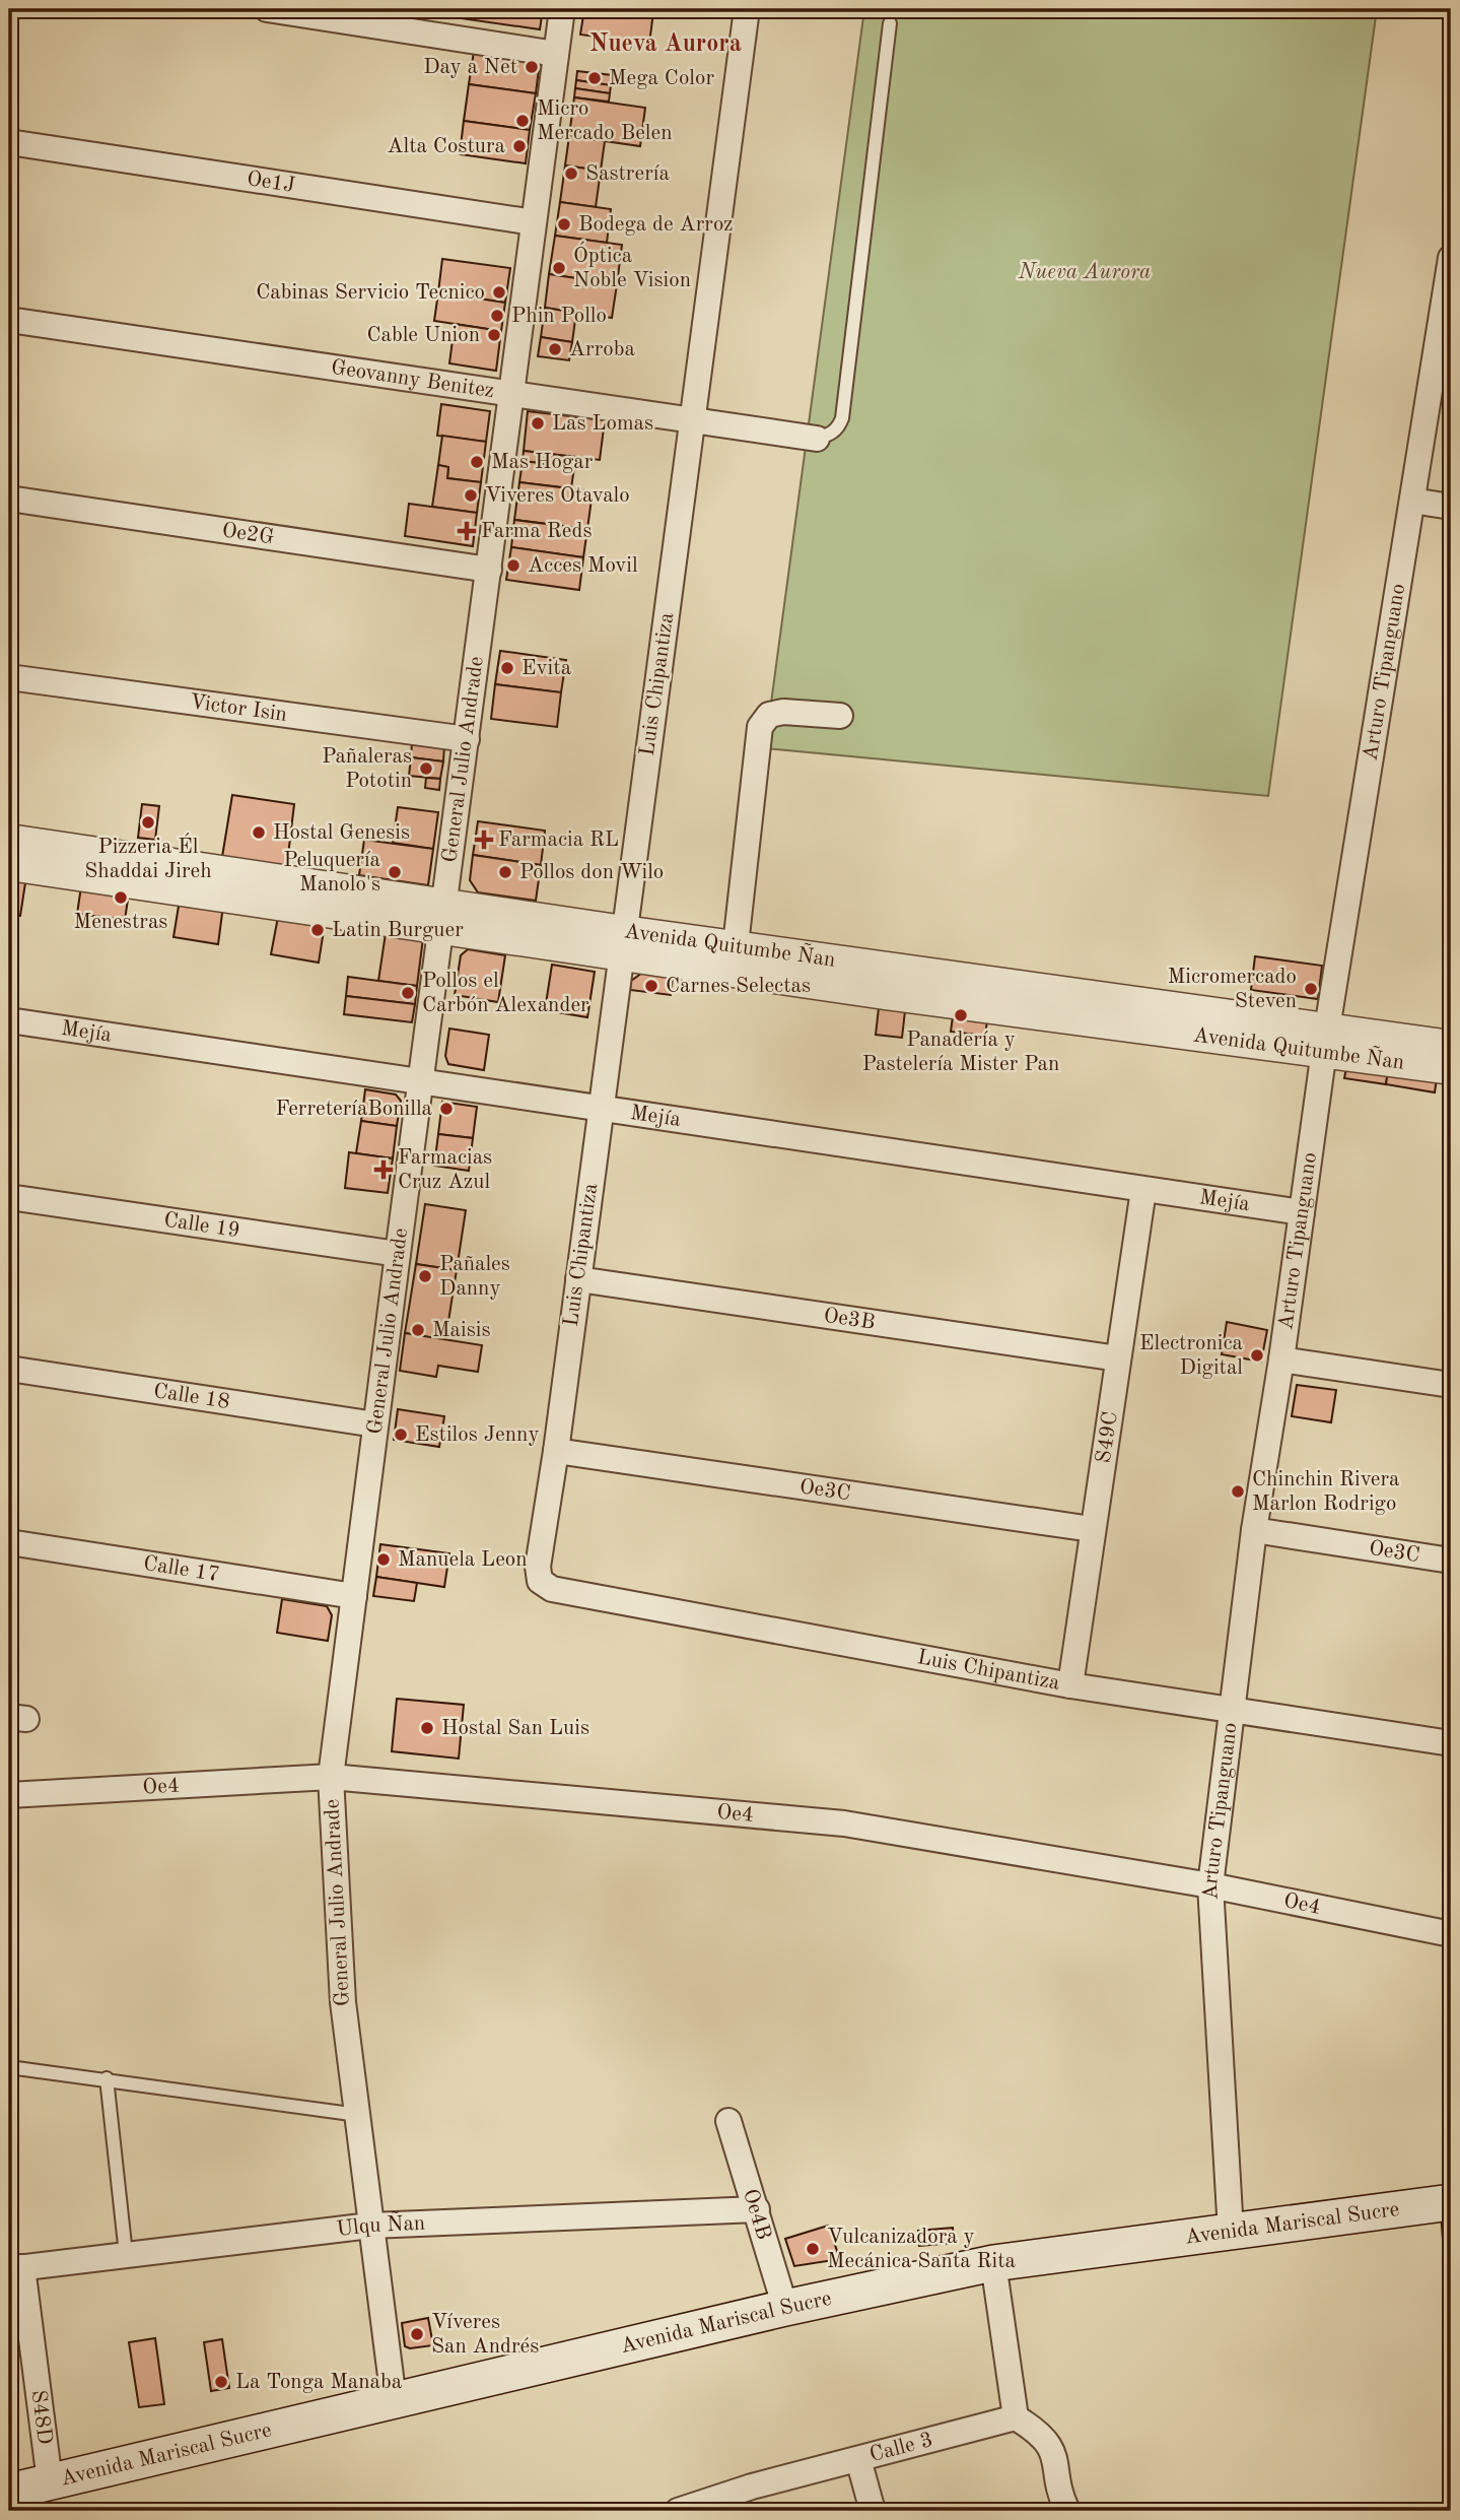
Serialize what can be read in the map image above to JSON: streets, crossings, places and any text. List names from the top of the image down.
{
  "streets": {
    "main road": ["Avenida Mariscal Sucre"],
    "street": [
      "Oe1J",
      "Geovanny Benitez",
      "Oe2G",
      "Arturo Tipanguano",
      "Luis Chipantiza",
      "Victor Isin",
      "General Julio Andrade",
      "Avenida Quitumbe Ñan",
      "Mejía",
      "Calle 19",
      "Oe3B",
      "Calle 18",
      "S49C",
      "Oe3C",
      "Calle 17",
      "Oe4",
      "Oe4B",
      "Ulqu Ñan",
      "S48D",
      "Calle 3"
    ]
  },
  "crossings": [
    ["Oe1J", "General Julio Andrade"],
    ["Geovanny Benitez", "Luis Chipantiza"],
    ["Geovanny Benitez", "General Julio Andrade"],
    ["Oe2G", "General Julio Andrade"],
    ["Arturo Tipanguano", "Luis Chipantiza"],
    ["Arturo Tipanguano", "Avenida Quitumbe Ñan"],
    ["Arturo Tipanguano", "Mejía"],
    ["Arturo Tipanguano", "Oe3C"],
    ["Arturo Tipanguano", "Oe4"],
    ["Arturo Tipanguano", "Avenida Mariscal Sucre"],
    ["Luis Chipantiza", "Avenida Quitumbe Ñan"],
    ["Luis Chipantiza", "Mejía"],
    ["Luis Chipantiza", "Oe3B"],
    ["Luis Chipantiza", "S49C"],
    ["Luis Chipantiza", "Oe3C"],
    ["Victor Isin", "General Julio Andrade"],
    ["General Julio Andrade", "Avenida Quitumbe Ñan"],
    ["General Julio Andrade", "Mejía"],
    ["General Julio Andrade", "Calle 19"],
    ["General Julio Andrade", "Calle 18"],
    ["General Julio Andrade", "Calle 17"],
    ["General Julio Andrade", "Oe4"],
    ["General Julio Andrade", "Avenida Mariscal Sucre"],
    ["General Julio Andrade", "Ulqu Ñan"],
    ["Mejía", "S49C"],
    ["Oe3B", "S49C"],
    ["S49C", "Oe3C"],
    ["Oe4B", "Avenida Mariscal Sucre"],
    ["Oe4B", "Ulqu Ñan"],
    ["Avenida Mariscal Sucre", "S48D"],
    ["Ulqu Ñan", "S48D"]
  ],
  "districts": ["Nueva Aurora"],
  "parks": ["Nueva Aurora"],
  "places": {
    "other": [
      "Day a Net",
      "Mega Color",
      "Micro Mercado Belen",
      "Alta Costura",
      "Sastrería",
      "Bodega de Arroz",
      "Óptica Noble Vision",
      "Cabinas Servicio Tecnico",
      "Phin Pollo",
      "Cable Union",
      "Arroba",
      "Las Lomas",
      "Mas Hogar",
      "Viveres Otavalo",
      "Acces Movil",
      "Evita",
      "Pañaleras Pototin",
      "Pizzeria Él Shaddai Jireh",
      "Hostal Genesis",
      "Peluquería Manolo's",
      "Pollos don Wilo",
      "Menestras",
      "Latin Burguer",
      "Carnes Selectas",
      "Micromercado Steven",
      "Pollos el Carbón Alexander",
      "Panadería y Pastelería Mister Pan",
      "FerreteríaBonilla",
      "Pañales Danny",
      "Maisis",
      "Electronica Digital",
      "Estilos Jenny",
      "Chinchin Rivera Marlon Rodrigo",
      "Manuela Leon",
      "Hostal San Luis",
      "Vulcanizadora y Mecánica Santa Rita",
      "Víveres San Andrés",
      "La Tonga Manaba"
    ],
    "health": ["Farma Reds", "Farmacia RL", "Farmacias Cruz Azul"]
  }
}
